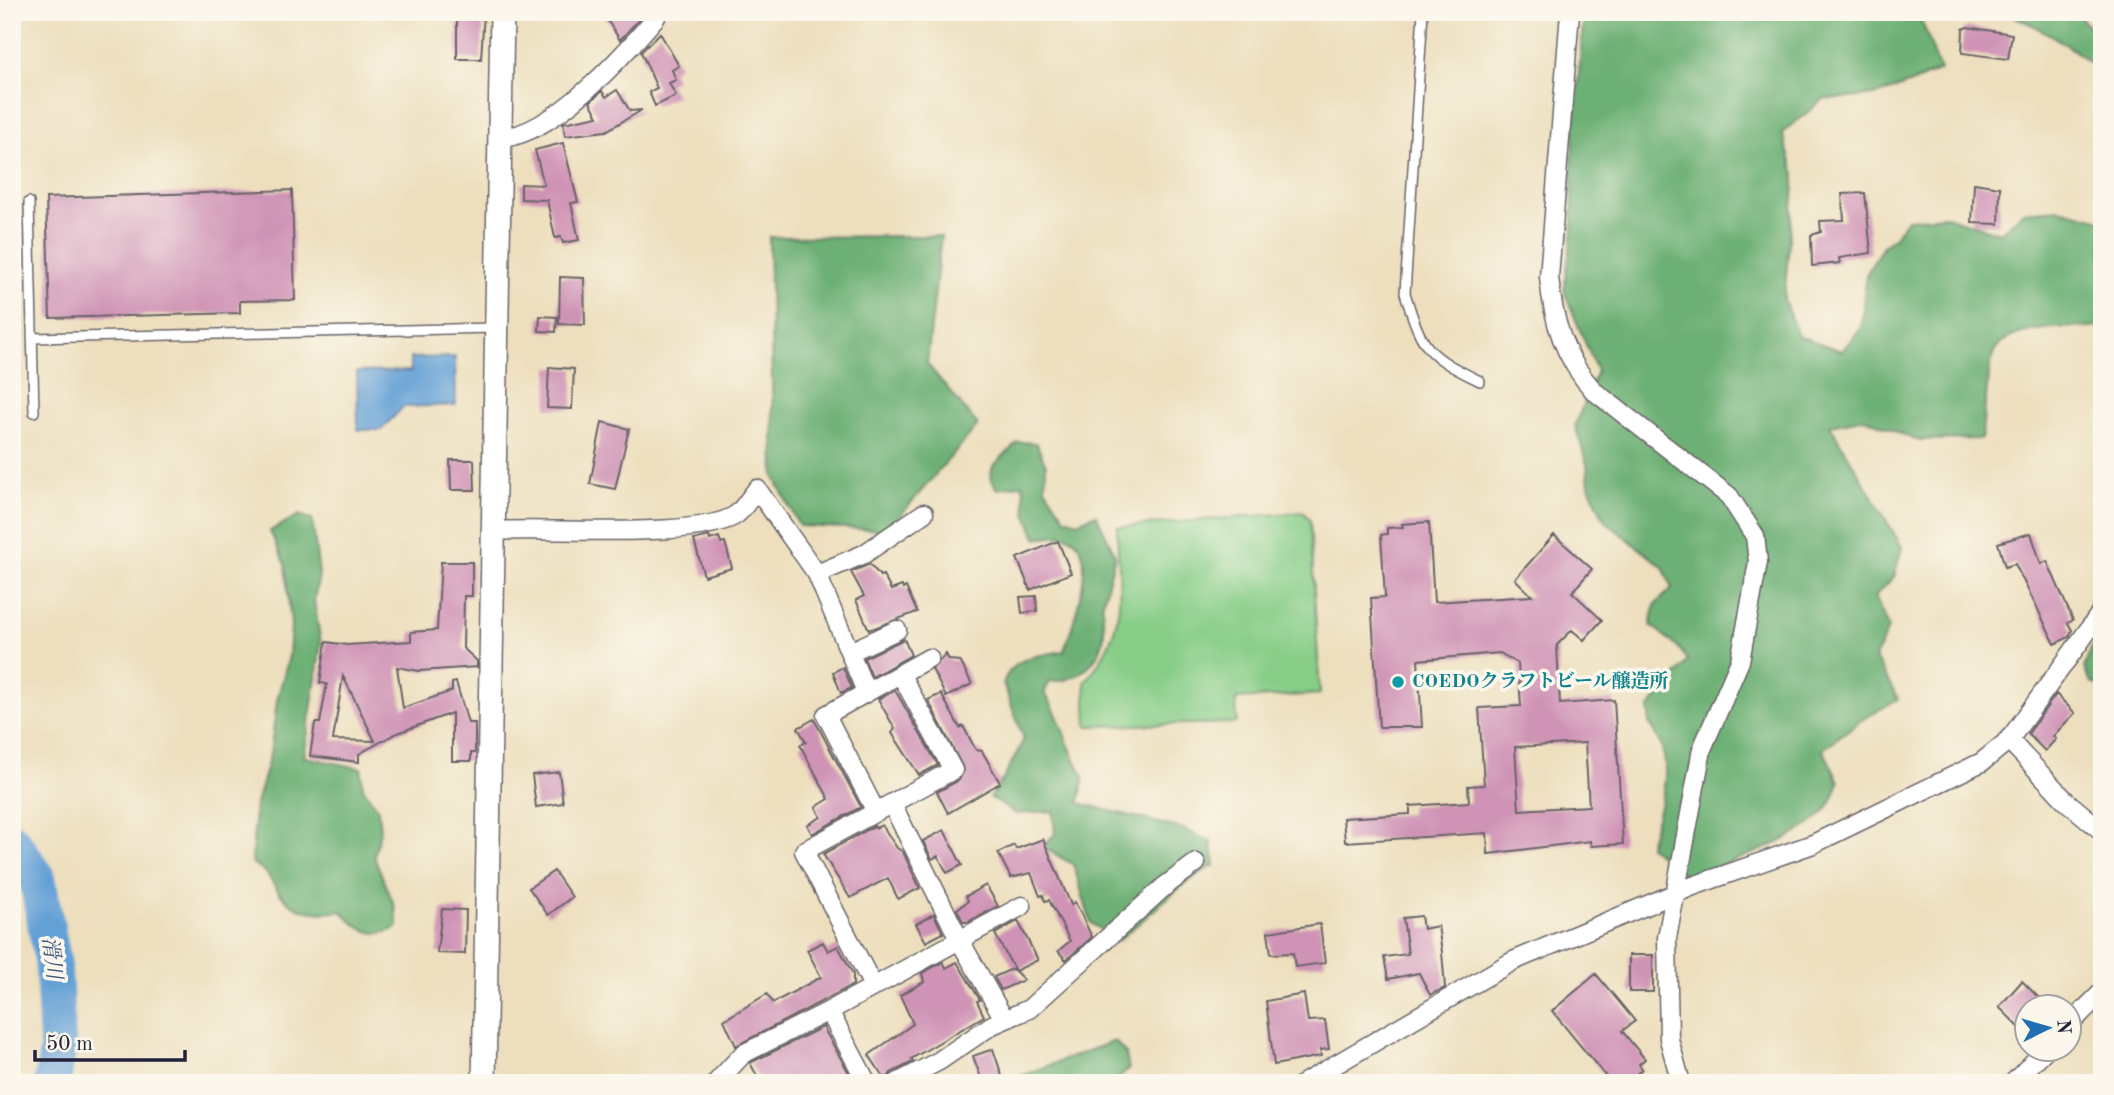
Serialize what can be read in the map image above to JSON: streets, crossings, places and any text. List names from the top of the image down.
{
  "water": ["滑川"],
  "places": ["COEDOクラフトビール醸造所"],
  "scale_bar": "50 m",
  "north": "right"
}
